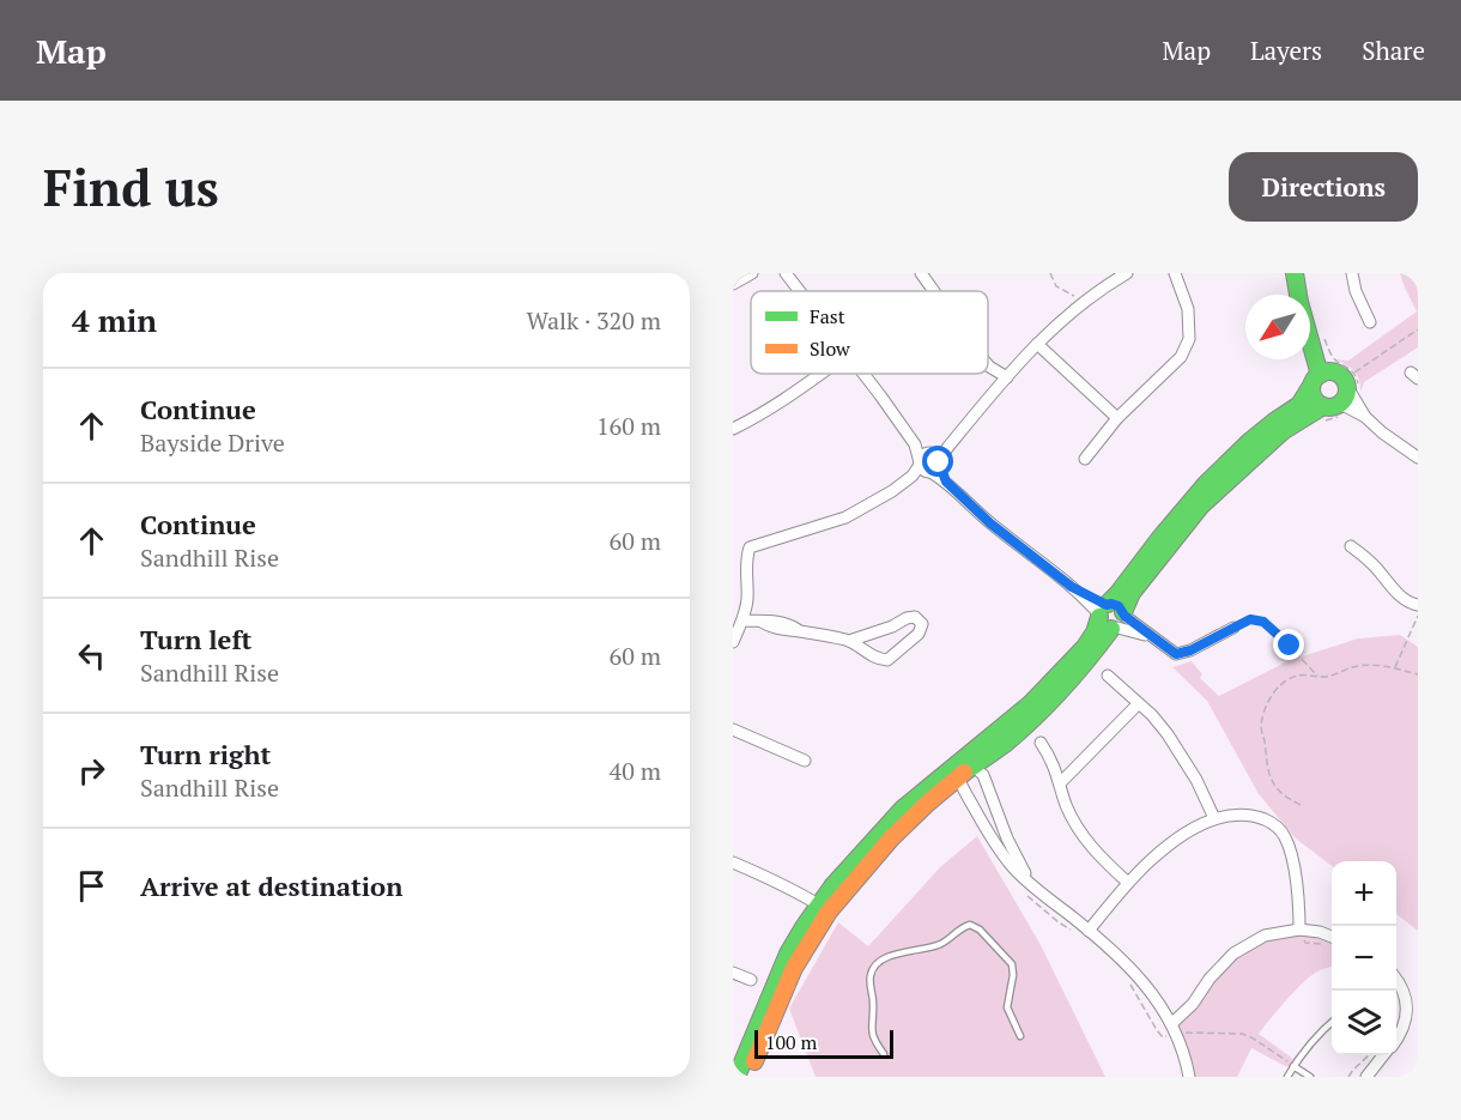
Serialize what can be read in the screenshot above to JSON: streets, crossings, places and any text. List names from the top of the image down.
{
  "legend": ["Fast", "Slow"],
  "scale_bar": "100 m",
  "north": "bottom left",
  "page": {
    "header": "Map",
    "nav": ["Map", "Layers", "Share"],
    "buttons": "Directions",
    "title": "Find us",
    "heading": ["4 min", "Walk · 320 m"],
    "list": [
      ["Continue", "Bayside Drive", "160 m"],
      ["Continue", "Sandhill Rise", "60 m"],
      ["Turn left", "Sandhill Rise", "60 m"],
      ["Turn right", "Sandhill Rise", "40 m"],
      "Arrive at destination"
    ],
    "map_buttons": ["+", "−"],
    "scale": "100 m"
  }
}
